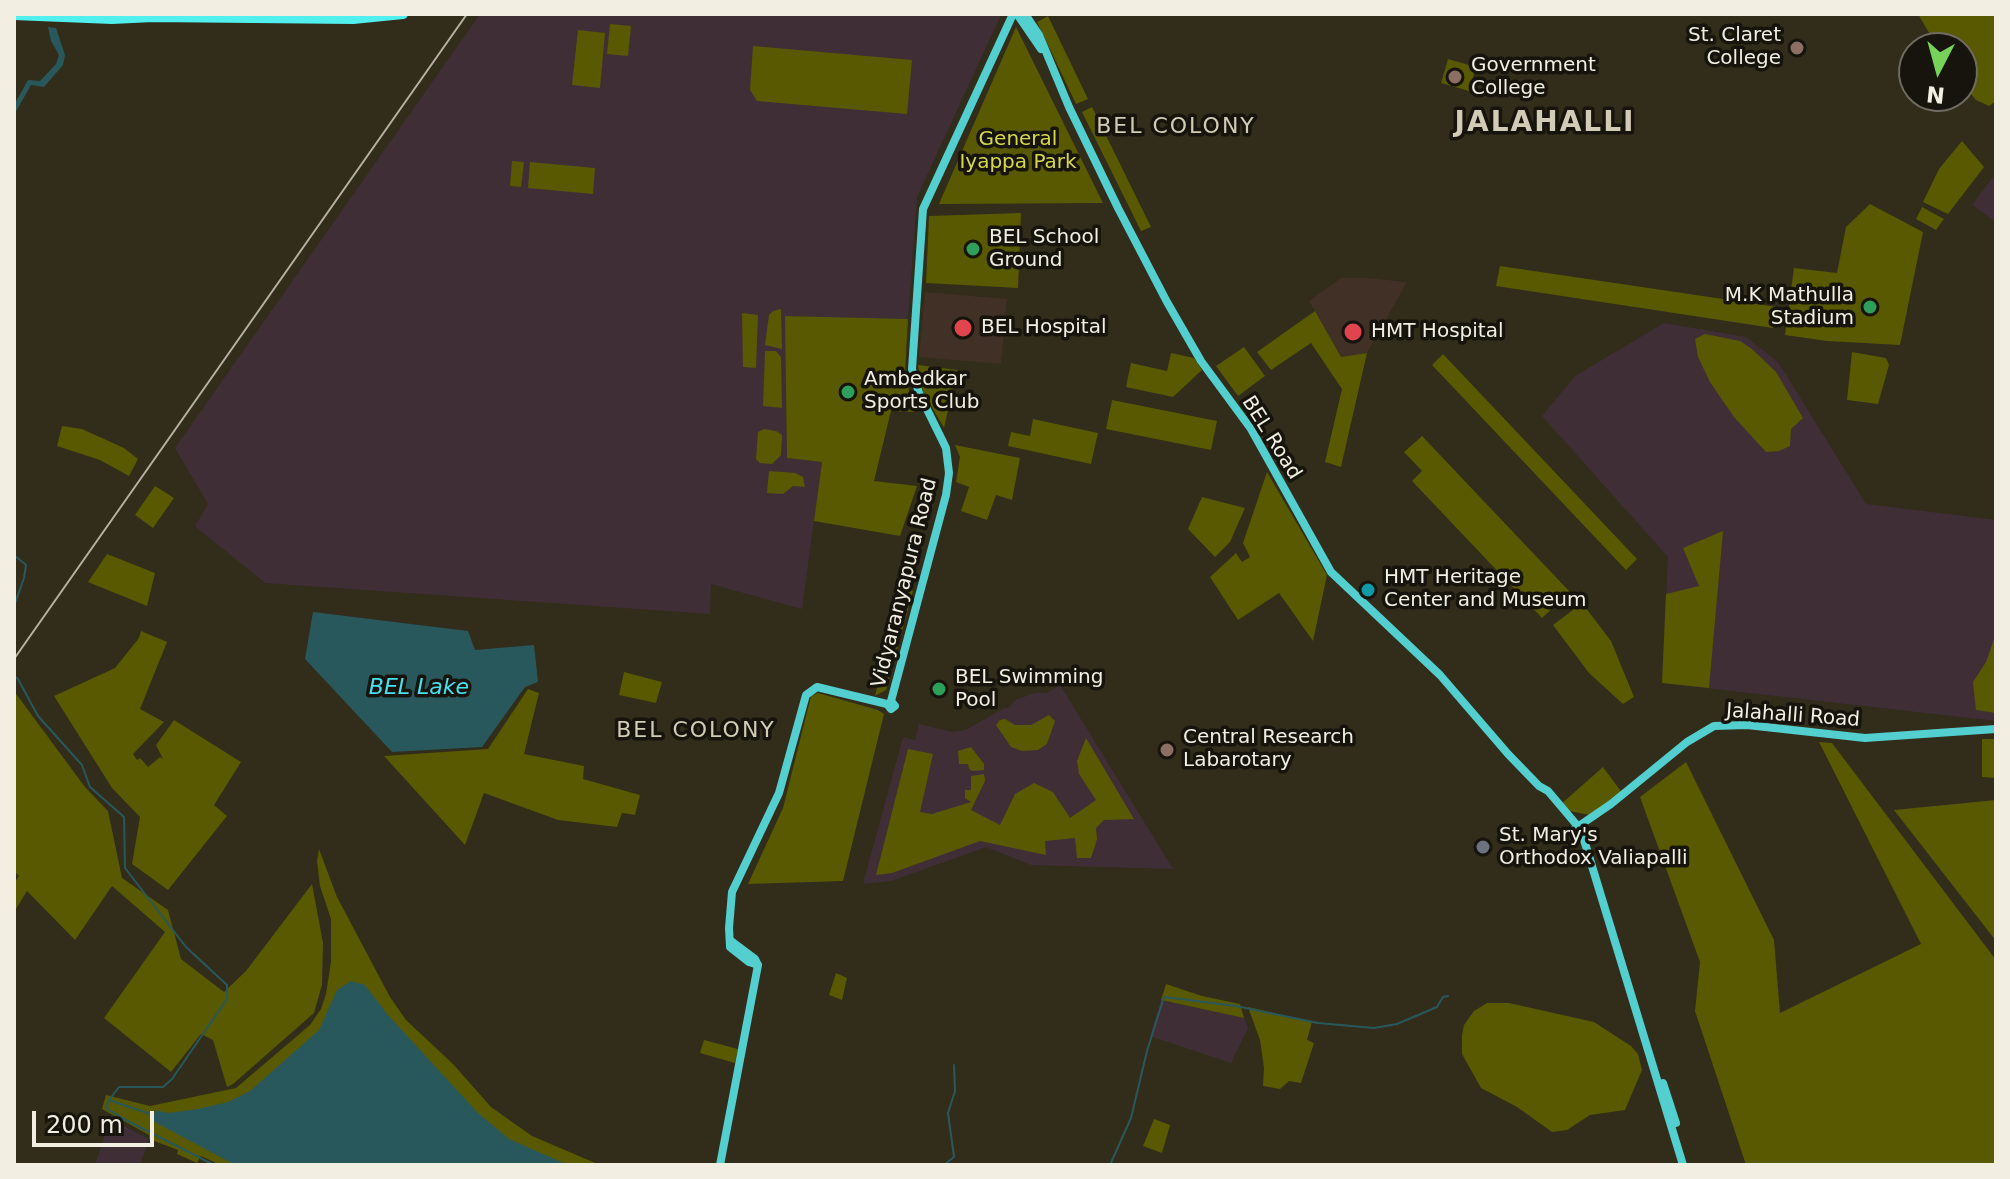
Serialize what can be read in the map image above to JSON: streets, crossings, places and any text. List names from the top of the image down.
{
  "streets": {
    "main road": ["BEL Road", "Vidyaranyapura Road", "Jalahalli Road"]
  },
  "crossings": [
    ["BEL Road", "Vidyaranyapura Road"],
    ["BEL Road", "Jalahalli Road"]
  ],
  "districts": ["JALAHALLI", "BEL COLONY", "BEL COLONY"],
  "water": ["BEL Lake"],
  "parks": ["General Iyappa Park"],
  "places": [
    "St. Claret College",
    "Government College",
    "BEL School Ground",
    "M.K Mathulla Stadium",
    "BEL Hospital",
    "HMT Hospital",
    "Ambedkar Sports Club",
    "HMT Heritage Center and Museum",
    "BEL Swimming Pool",
    "Central Research Labarotary",
    "St. Mary's Orthodox Valiapalli"
  ],
  "scale_bar": "200 m",
  "north": "bottom"
}
